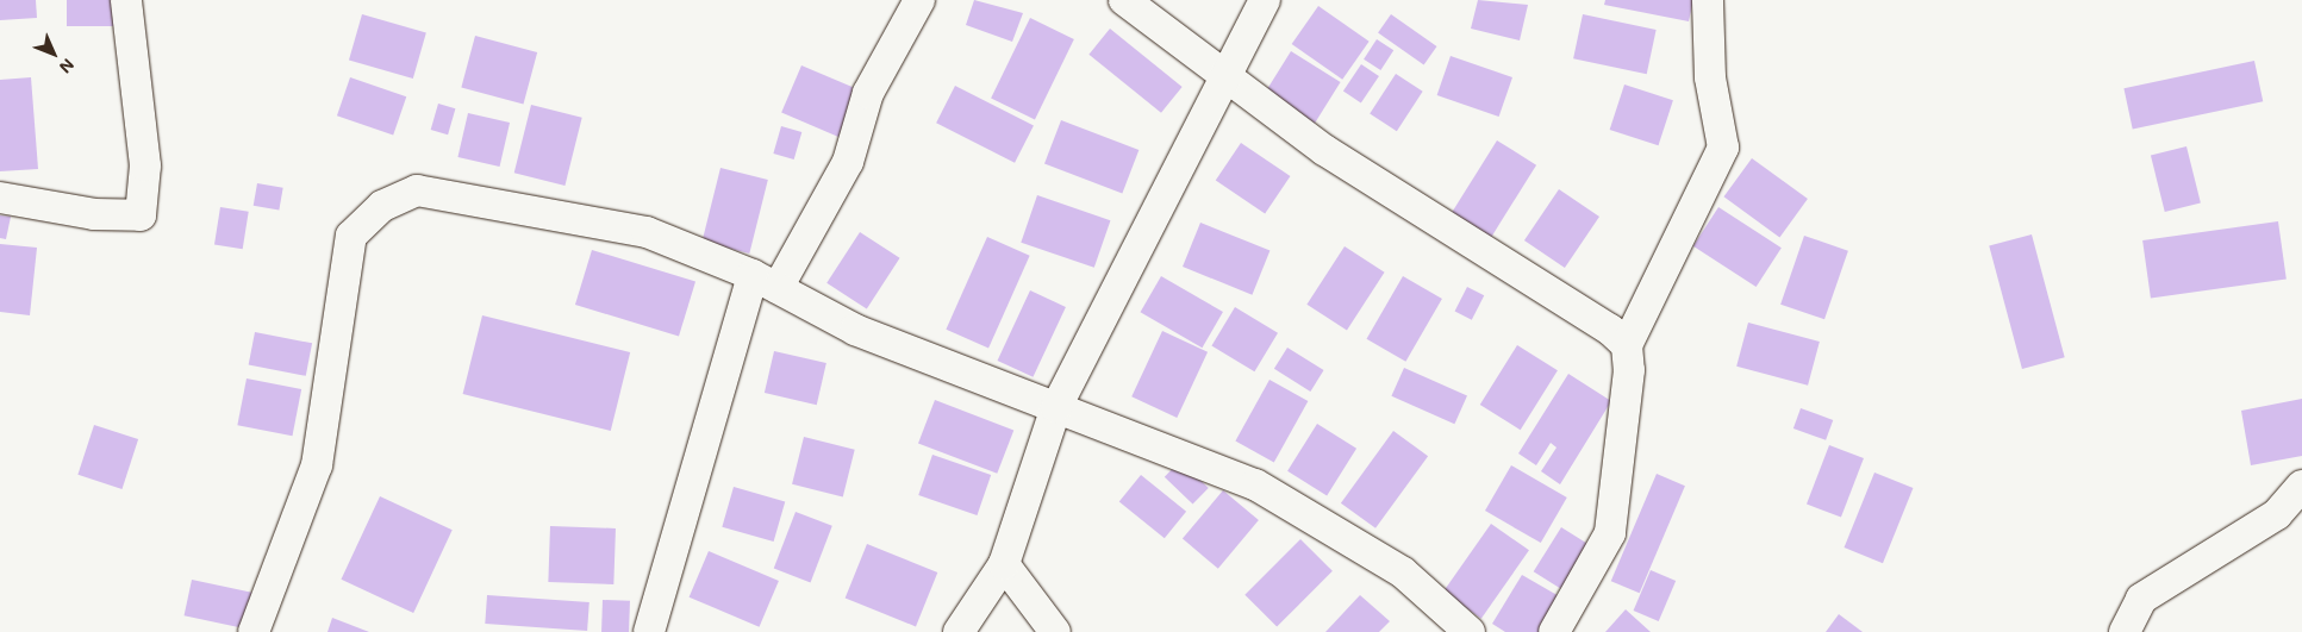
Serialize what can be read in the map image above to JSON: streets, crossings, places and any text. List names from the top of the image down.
{
  "north": "bottom right"
}
